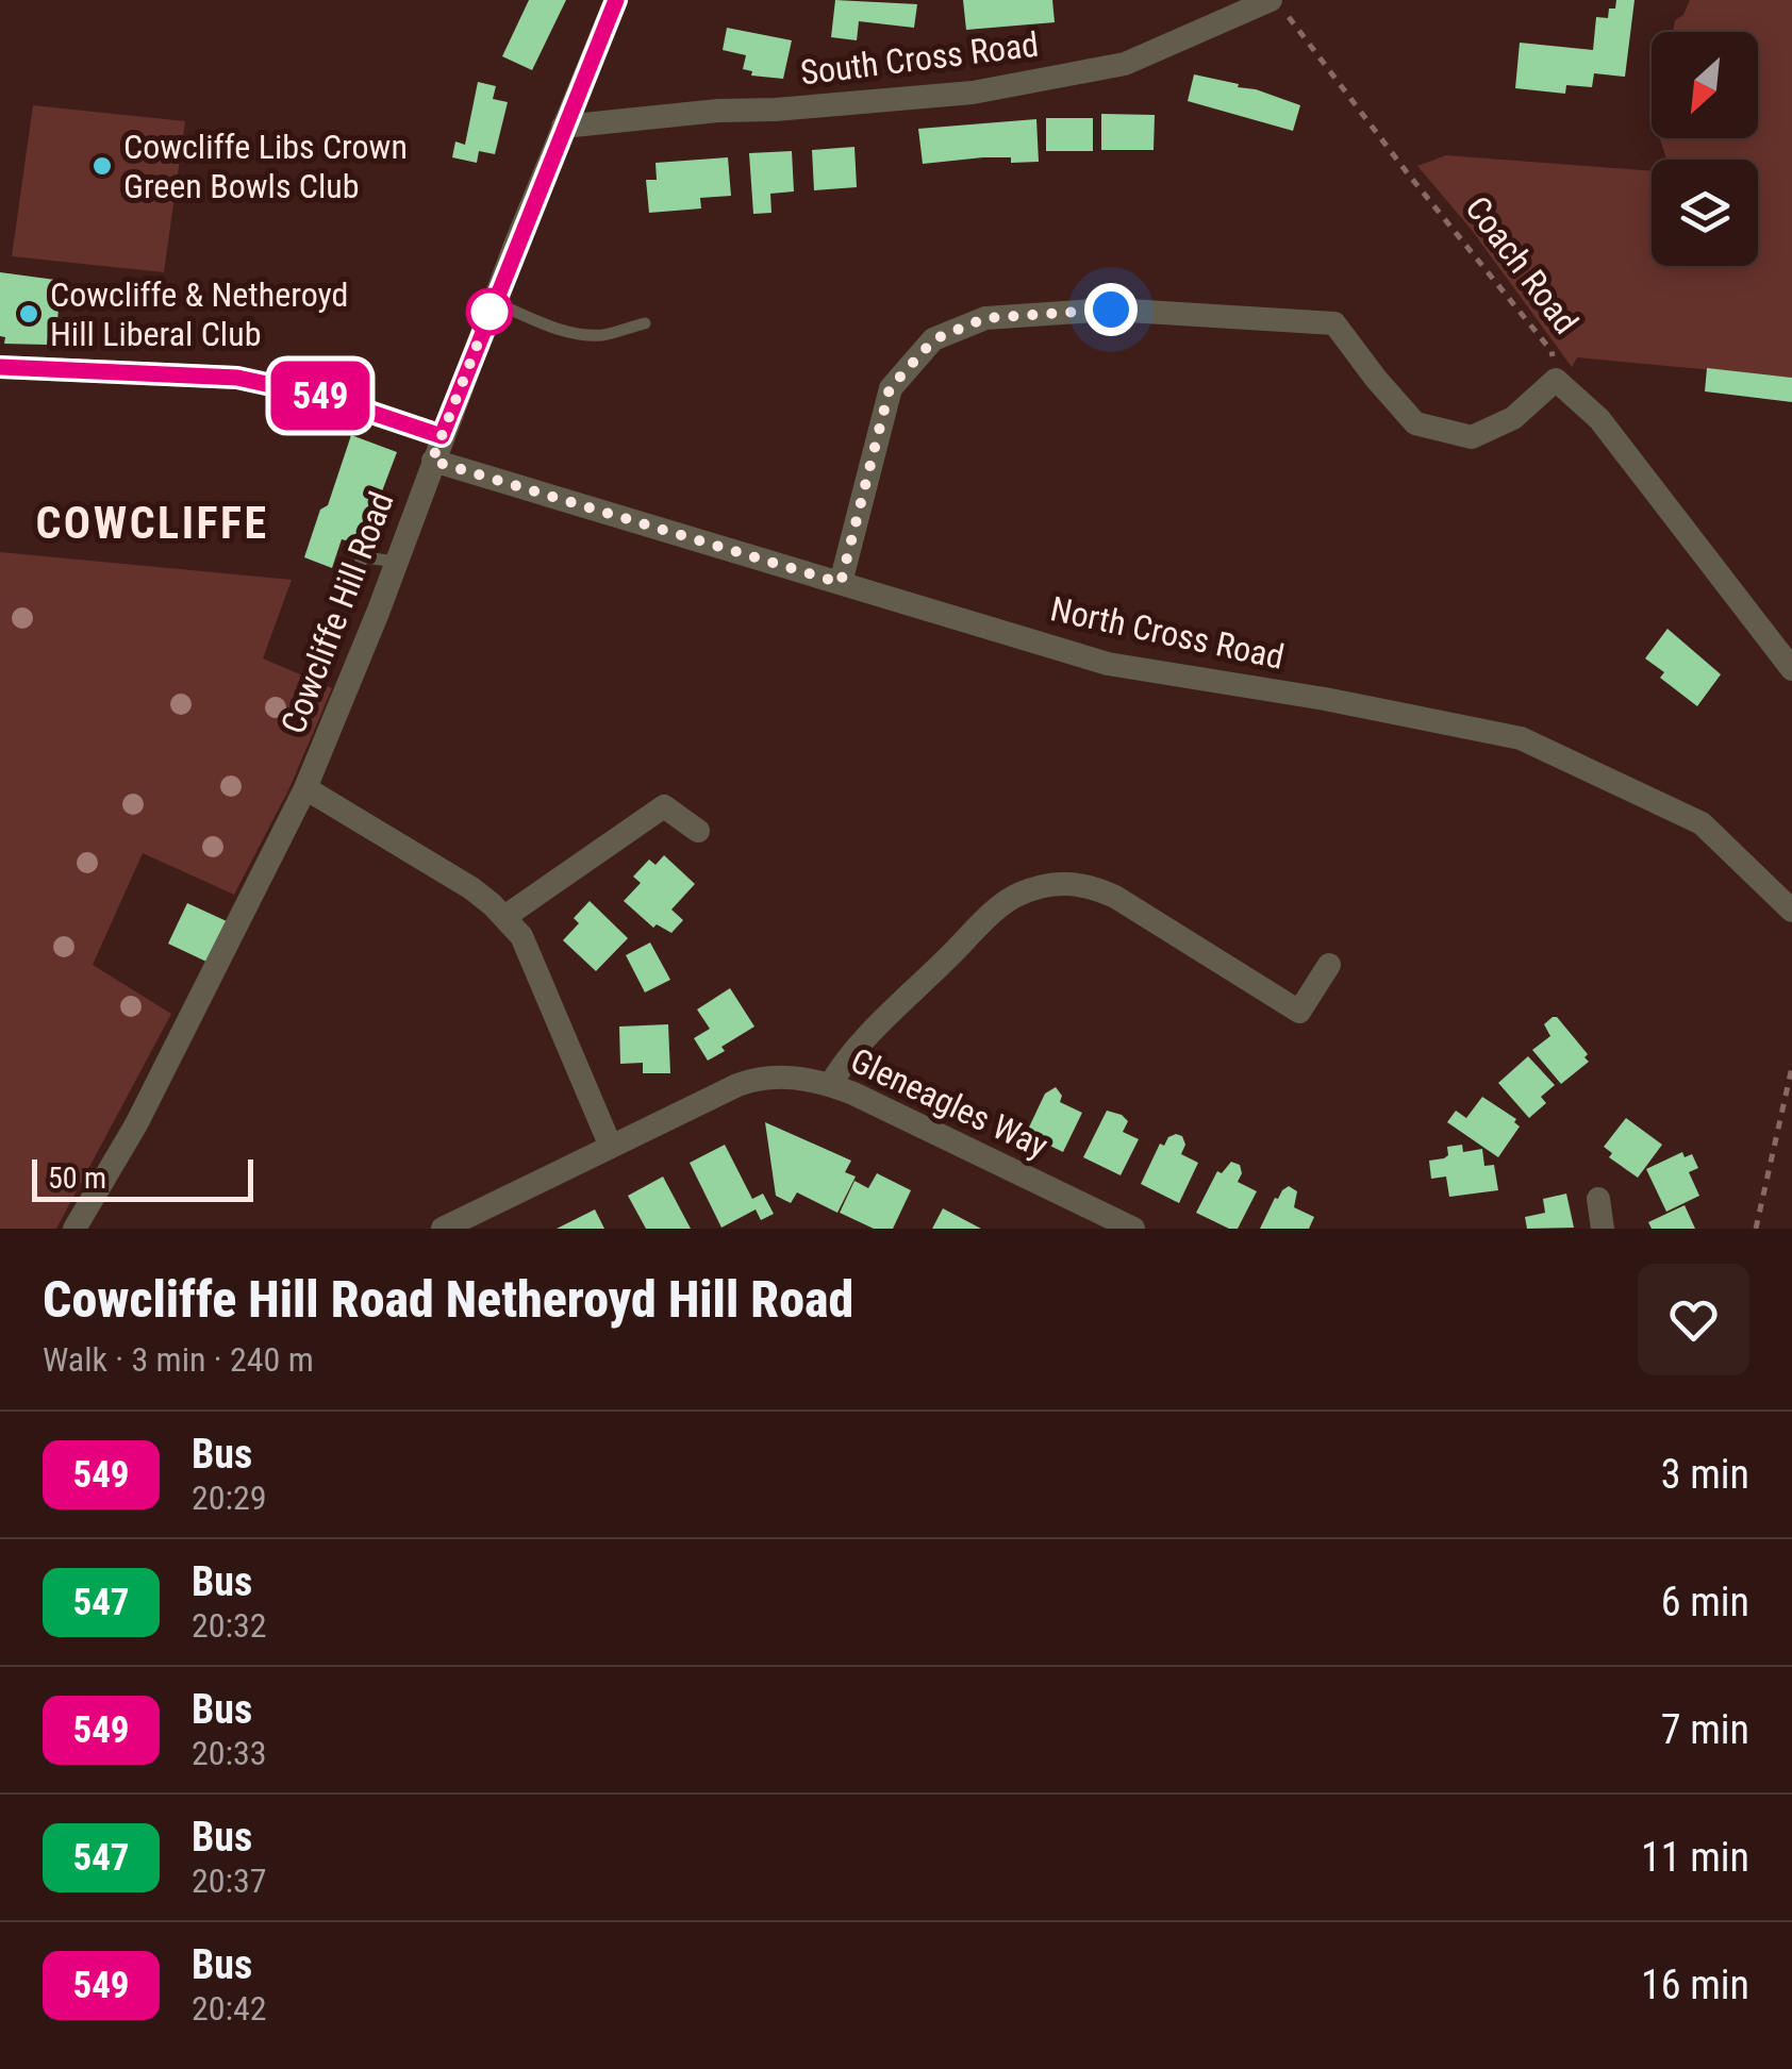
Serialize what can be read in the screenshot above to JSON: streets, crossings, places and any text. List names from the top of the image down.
{
  "streets": {
    "street": [
      "South Cross Road",
      "Coach Road",
      "Cowcliffe Hill Road",
      "North Cross Road",
      "Gleneagles Way"
    ]
  },
  "crossings": [
    ["South Cross Road", "Coach Road"],
    ["South Cross Road", "Cowcliffe Hill Road"],
    ["Cowcliffe Hill Road", "North Cross Road"]
  ],
  "districts": ["COWCLIFFE"],
  "places": ["Cowcliffe Libs Crown Green Bowls Club", "Cowcliffe & Netheroyd Hill Liberal Club"],
  "lines": ["bus line 549"],
  "scale_bar": "50 m",
  "north": "bottom left",
  "page": {
    "on_map": "549",
    "scale": "50 m",
    "heading": ["Cowcliffe Hill Road Netheroyd Hill Road", "Walk · 3 min · 240 m"],
    "list": [
      {
        "mark": "549",
        "name": "Bus",
        "note": "20:29",
        "value": "3 min"
      },
      {
        "mark": "547",
        "name": "Bus",
        "note": "20:32",
        "value": "6 min"
      },
      {
        "mark": "549",
        "name": "Bus",
        "note": "20:33",
        "value": "7 min"
      },
      {
        "mark": "547",
        "name": "Bus",
        "note": "20:37",
        "value": "11 min"
      },
      {
        "mark": "549",
        "name": "Bus",
        "note": "20:42",
        "value": "16 min"
      }
    ]
  }
}
